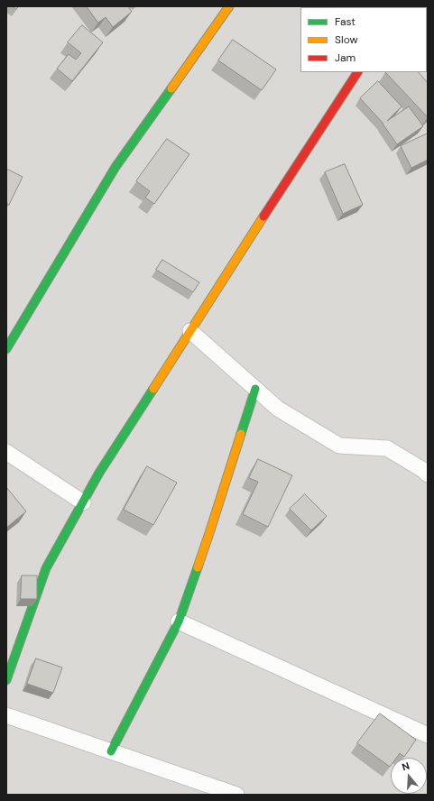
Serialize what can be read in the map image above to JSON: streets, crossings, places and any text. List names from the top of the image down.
{
  "legend": ["Fast", "Slow", "Jam"],
  "north": "top"
}
